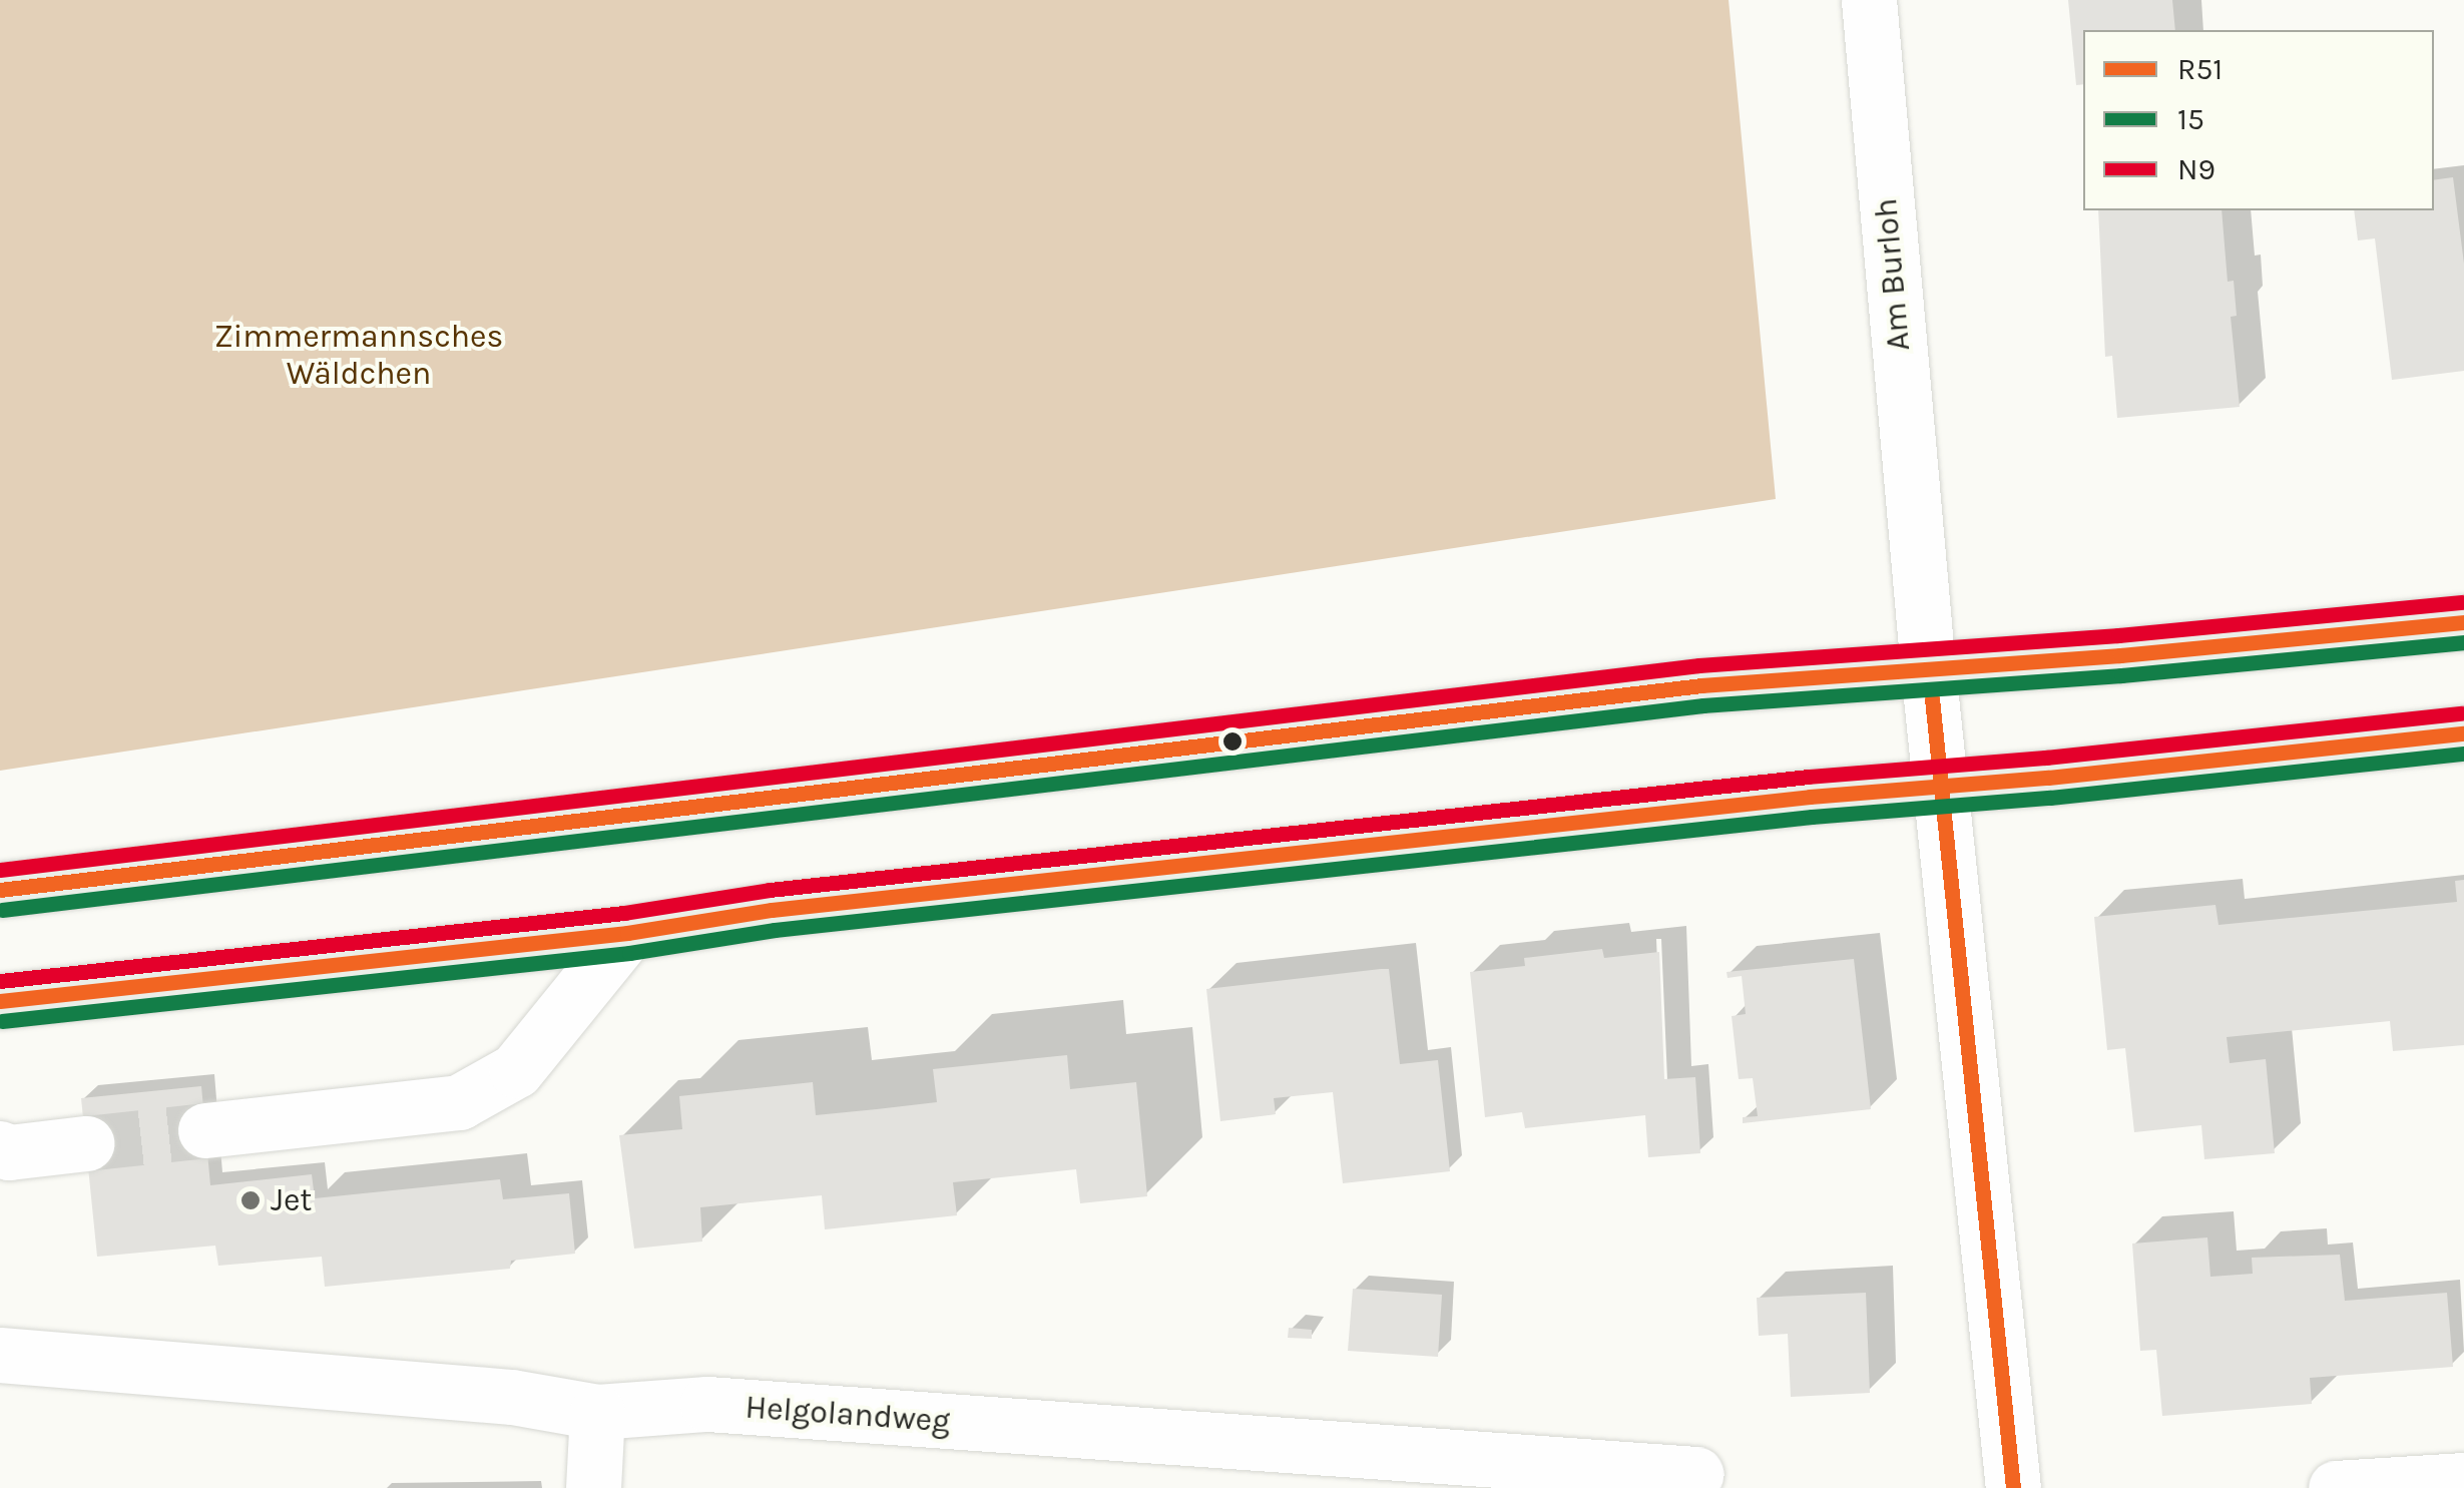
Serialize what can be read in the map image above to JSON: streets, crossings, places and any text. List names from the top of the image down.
{
  "streets": {
    "street": ["Am Burloh", "Helgolandweg"]
  },
  "parks": ["Zimmermannsches Wäldchen"],
  "places": ["Jet"],
  "lines": ["transit line N9", "transit line R51", "transit line 15"],
  "legend": ["R51", "15", "N9"]
}
